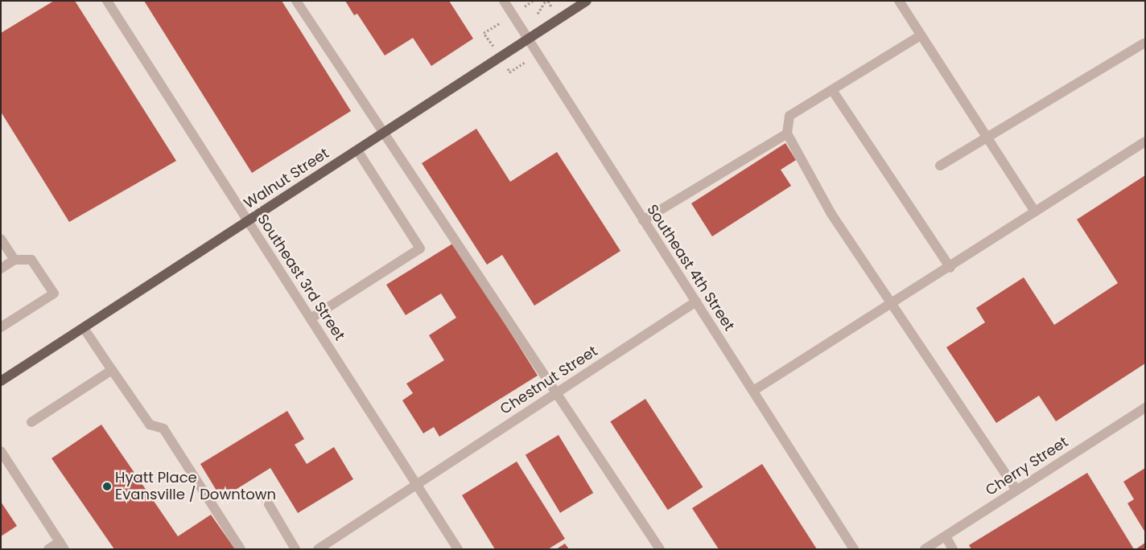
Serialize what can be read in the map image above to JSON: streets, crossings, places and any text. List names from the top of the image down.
{
  "streets": {
    "main road": ["Walnut Street"],
    "street": [
      "Southeast 4th Street",
      "Southeast 3rd Street",
      "Chestnut Street",
      "Cherry Street"
    ]
  },
  "crossings": [
    ["Walnut Street", "Southeast 4th Street"],
    ["Walnut Street", "Southeast 3rd Street"],
    ["Southeast 4th Street", "Chestnut Street"],
    ["Southeast 3rd Street", "Chestnut Street"]
  ],
  "places": ["Hyatt Place Evansville / Downtown"]
}
